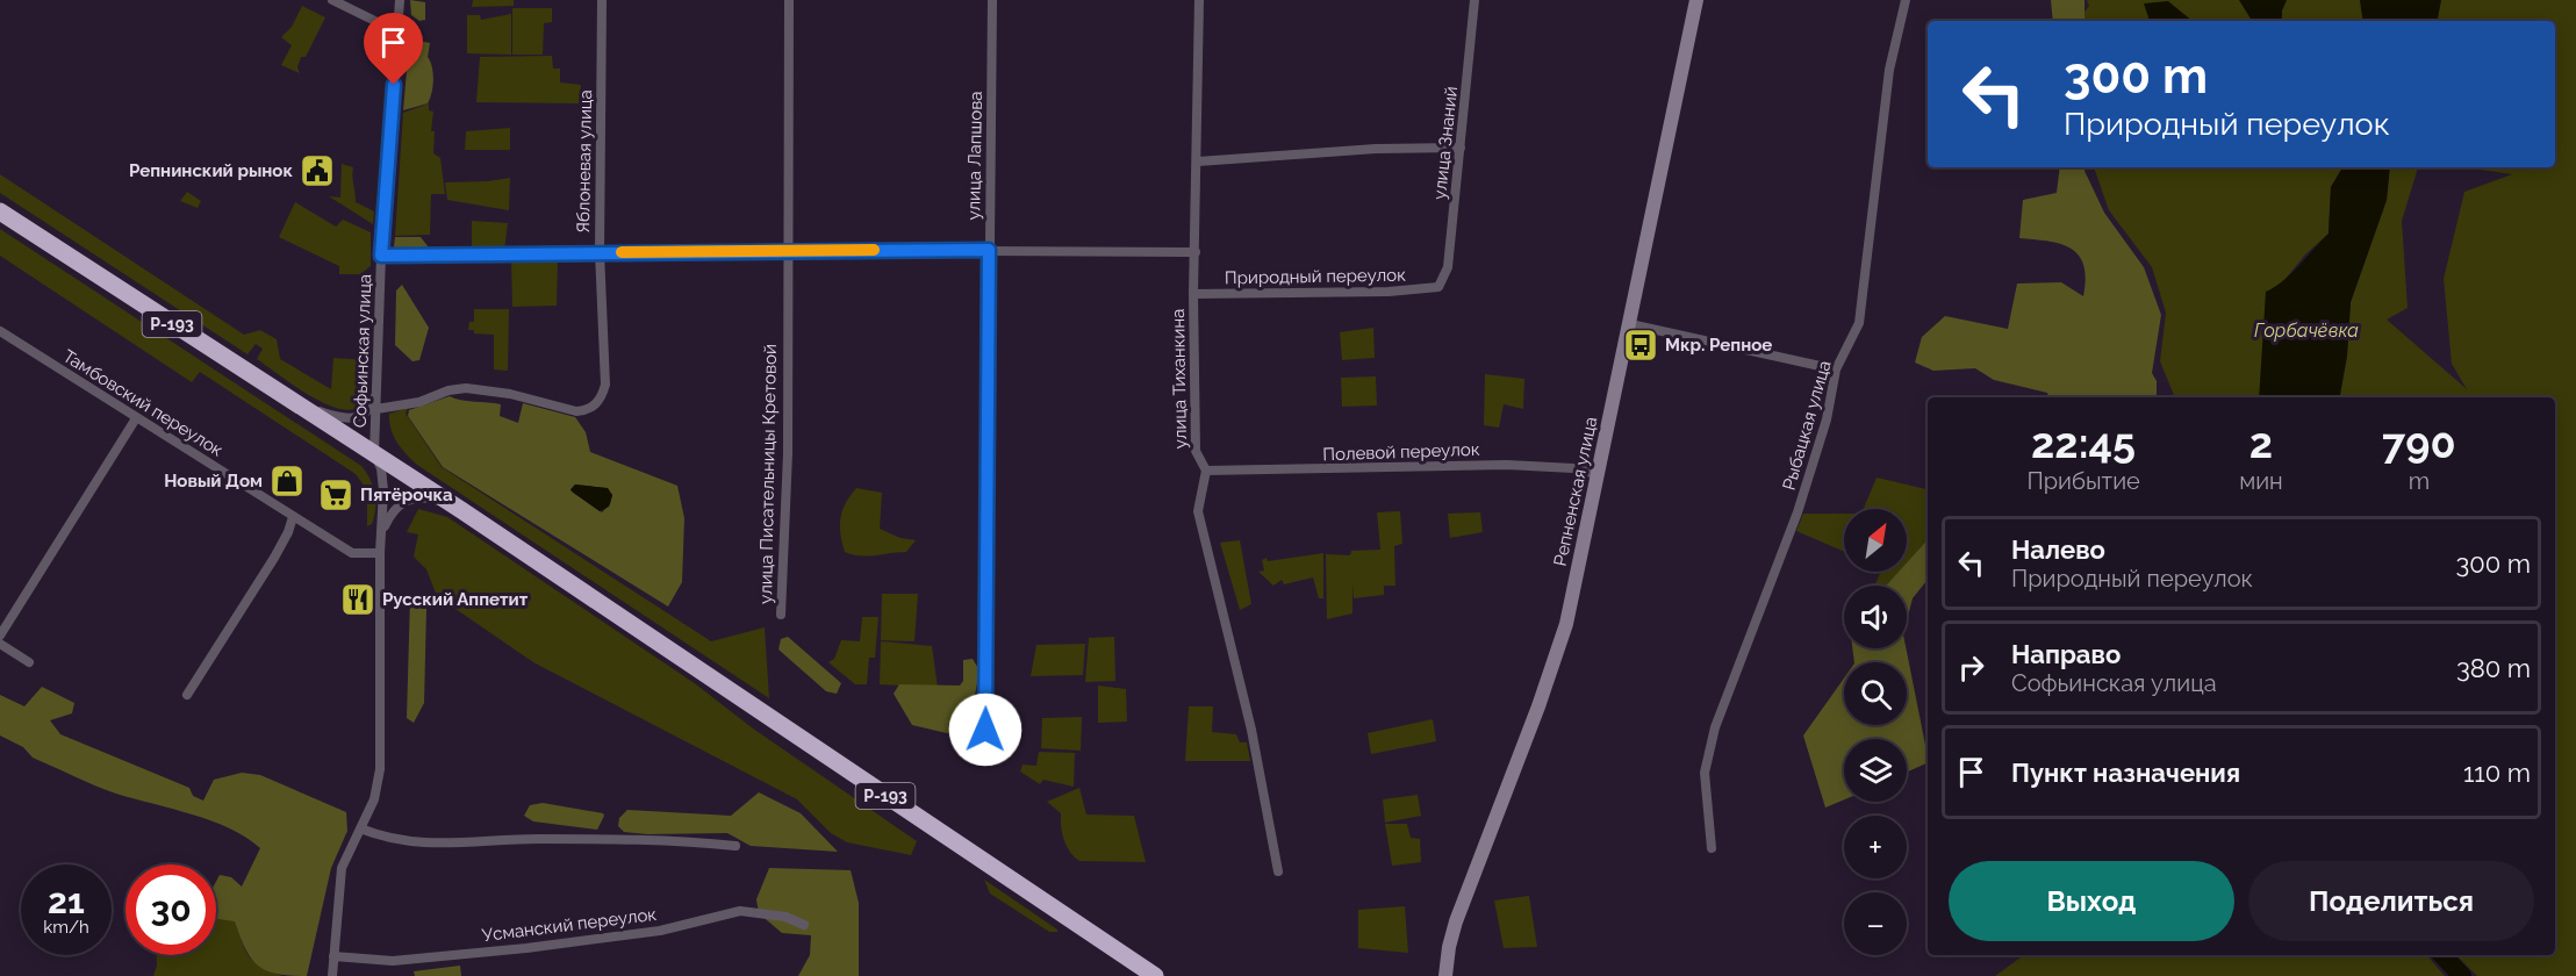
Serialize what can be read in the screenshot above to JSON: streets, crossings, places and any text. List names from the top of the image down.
{
  "streets": {
    "highway": ["Р-193"],
    "street": [
      "улица Знаний",
      "улица Лапшова",
      "Яблоневая улица",
      "Природный переулок",
      "Софьинская улица",
      "улица Тиханкина",
      "Тамбовский переулок",
      "Рыбацкая улица",
      "Полевой переулок",
      "улица Писательницы Кретовой",
      "Репненская улица",
      "Усманский переулок"
    ]
  },
  "crossings": [
    ["улица Знаний", "Природный переулок"],
    ["Яблоневая улица", "Софьинская улица"],
    ["Природный переулок", "улица Тиханкина"],
    ["Р-193", "Софьинская улица"],
    ["улица Тиханкина", "Полевой переулок"],
    ["Полевой переулок", "Репненская улица"]
  ],
  "water": ["Горбачёвка"],
  "places": {
    "public building": ["Репнинский рынок"],
    "bus stop": ["Мкр. Репное"],
    "shop": ["Новый Дом"],
    "supermarket": ["Пятёрочка"],
    "restaurant": ["Русский Аппетит"]
  },
  "north": "top right",
  "page": {
    "turn": ["300 m", "Природный переулок"],
    "eta": [
      "22:45",
      "Прибытие",
      "2",
      "мин",
      "790",
      "m"
    ],
    "map_buttons": ["+", "−"],
    "list": [
      {
        "name": "Налево",
        "note": "Природный переулок",
        "value": "300 m"
      },
      {
        "name": "Направо",
        "note": "Софьинская улица",
        "value": "380 m"
      },
      {
        "name": "Пункт назначения",
        "value": "110 m"
      }
    ],
    "buttons": ["Выход", "Поделиться"],
    "speed": "21 km/h",
    "limit": "30"
  }
}
